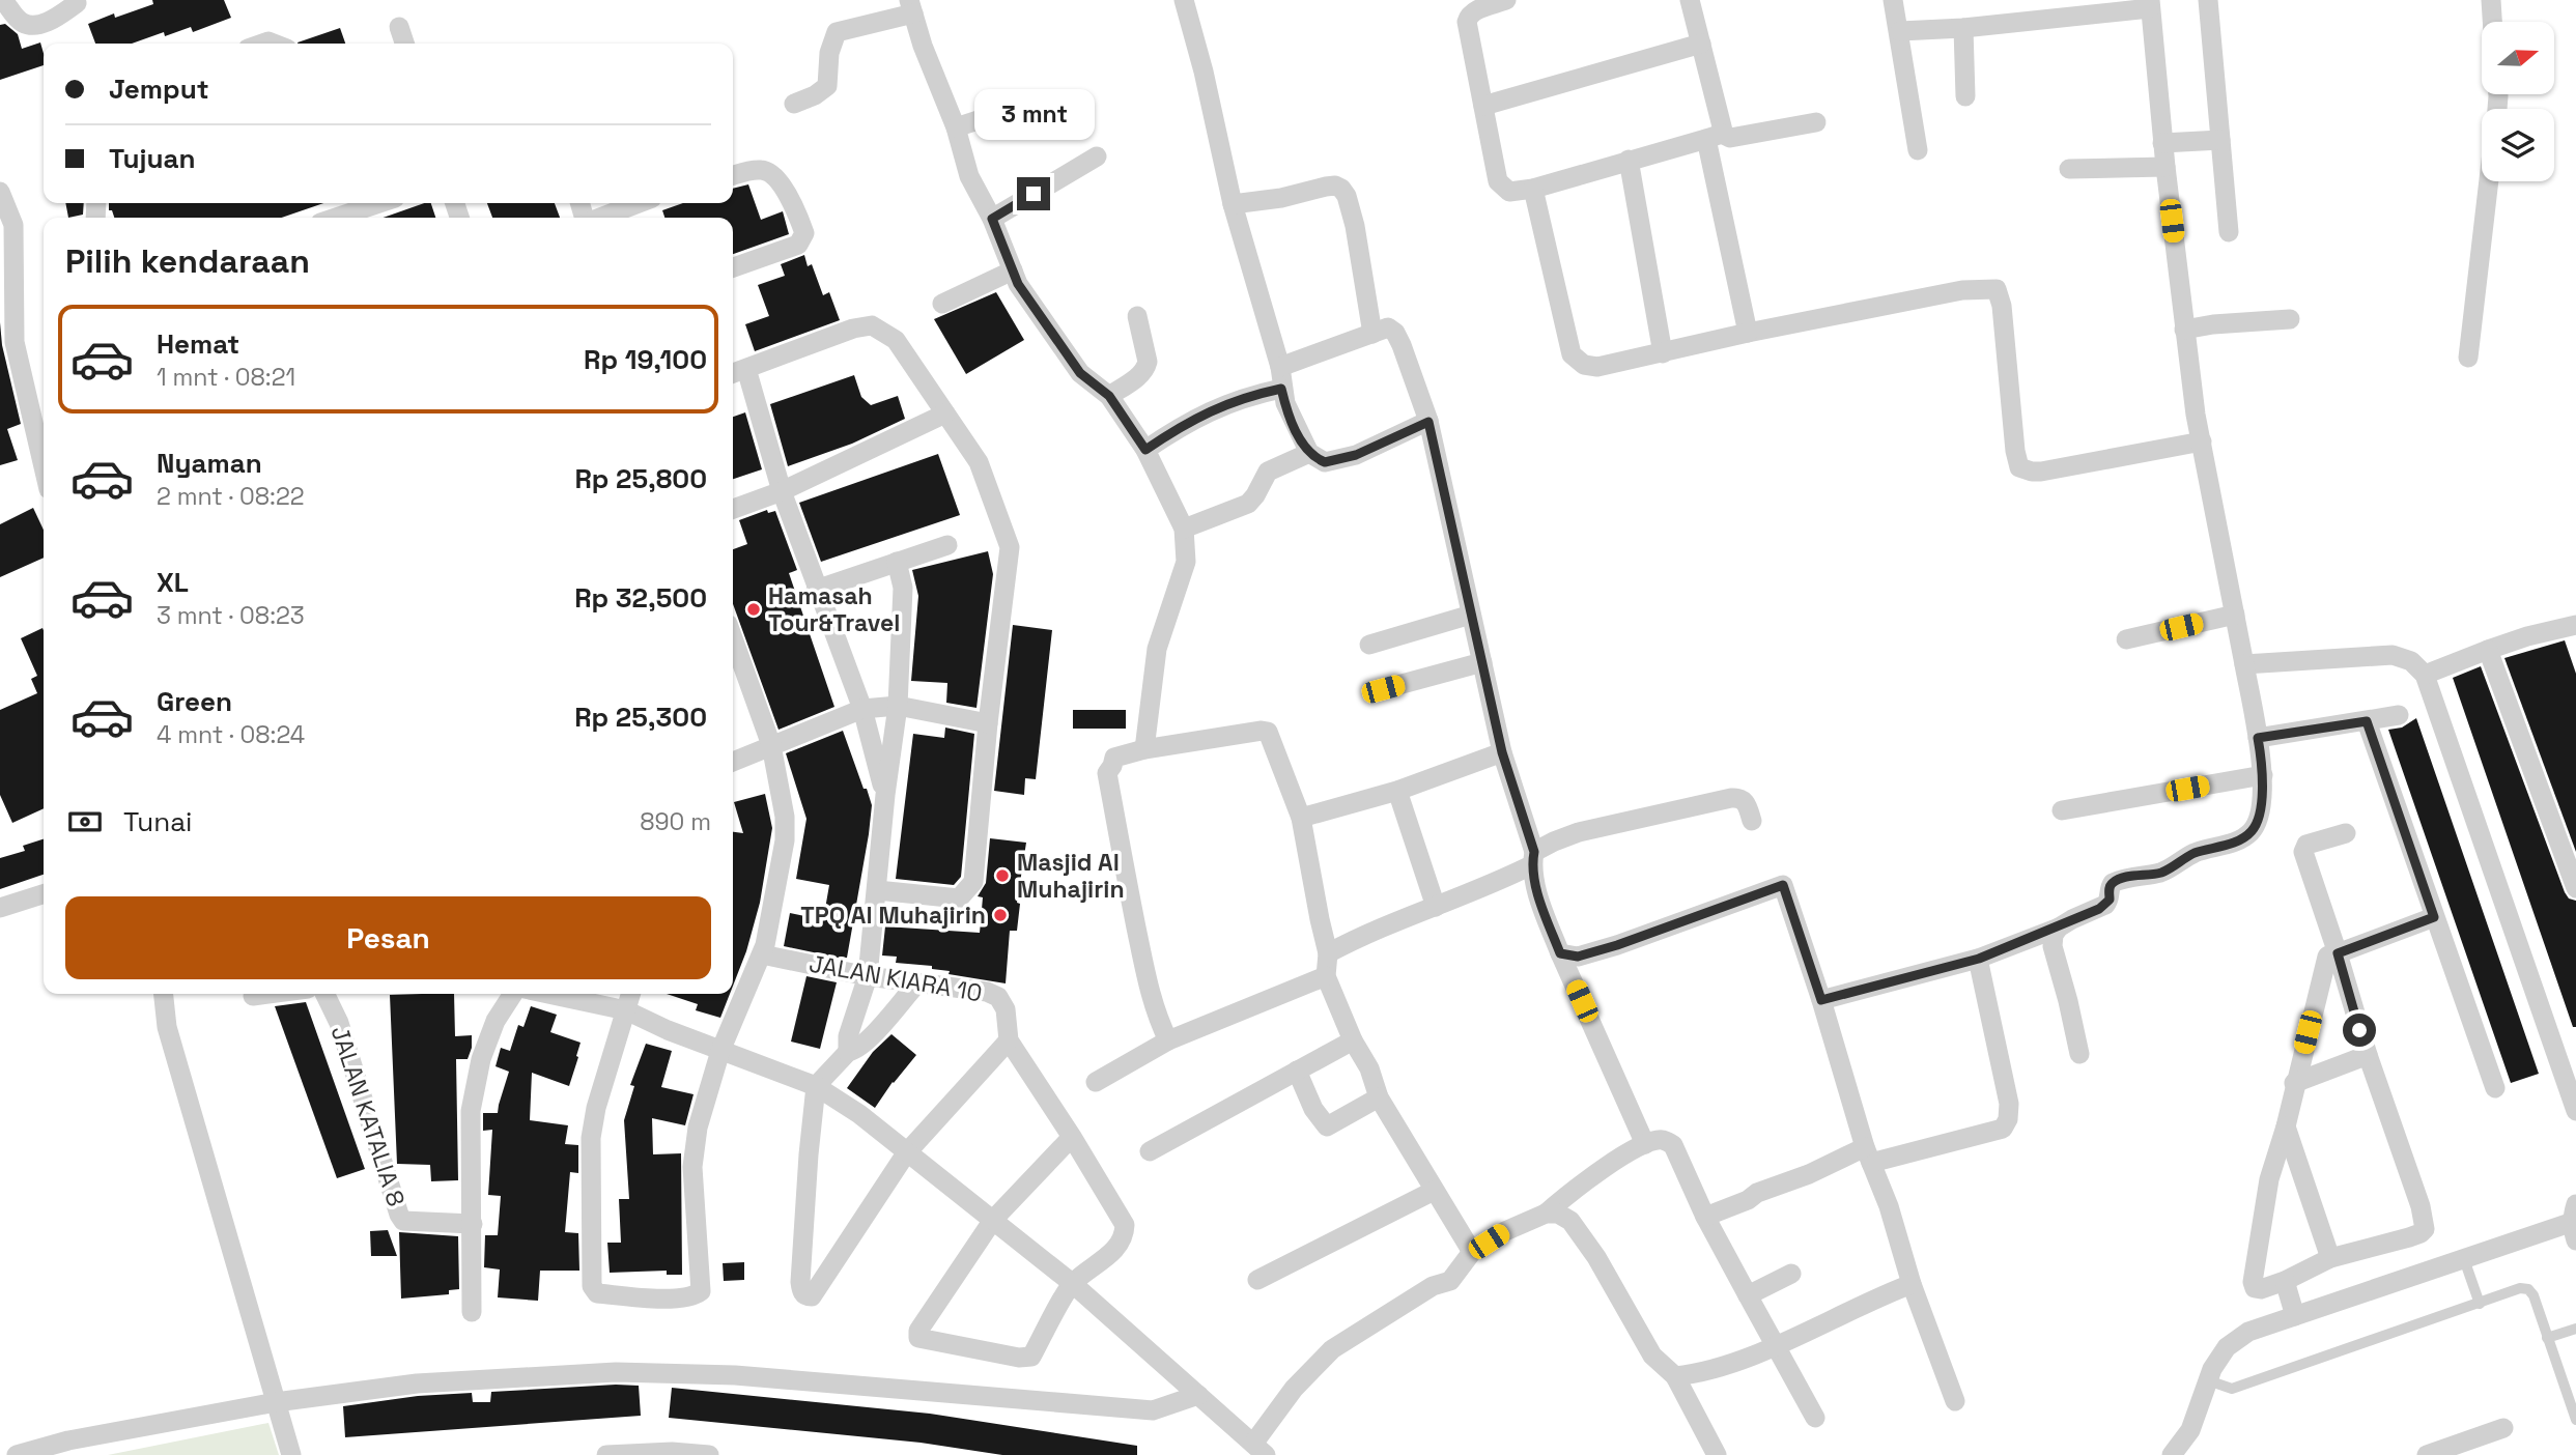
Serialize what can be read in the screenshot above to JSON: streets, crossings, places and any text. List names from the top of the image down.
{
  "streets": {
    "street": ["JALAN KIARA 10", "JALAN KATALIA 8"]
  },
  "places": ["Hamasah Tour&Travel", "Masjid Al Muhajirin", "TPQ Al Muhajirin"],
  "north": "right",
  "page": {
    "banner": ["Jemput", "Tujuan"],
    "bubble": "3 mnt",
    "heading": "Pilih kendaraan",
    "list": [
      {
        "name": "Hemat",
        "note": "1 mnt · 08:21",
        "value": "Rp 19,100"
      },
      {
        "name": "Nyaman",
        "note": "2 mnt · 08:22",
        "value": "Rp 25,800"
      },
      {
        "name": "XL",
        "note": "3 mnt · 08:23",
        "value": "Rp 32,500"
      },
      {
        "name": "Green",
        "note": "4 mnt · 08:24",
        "value": "Rp 25,300"
      }
    ],
    "pay": ["Tunai", "890 m"],
    "buttons": "Pesan"
  }
}
